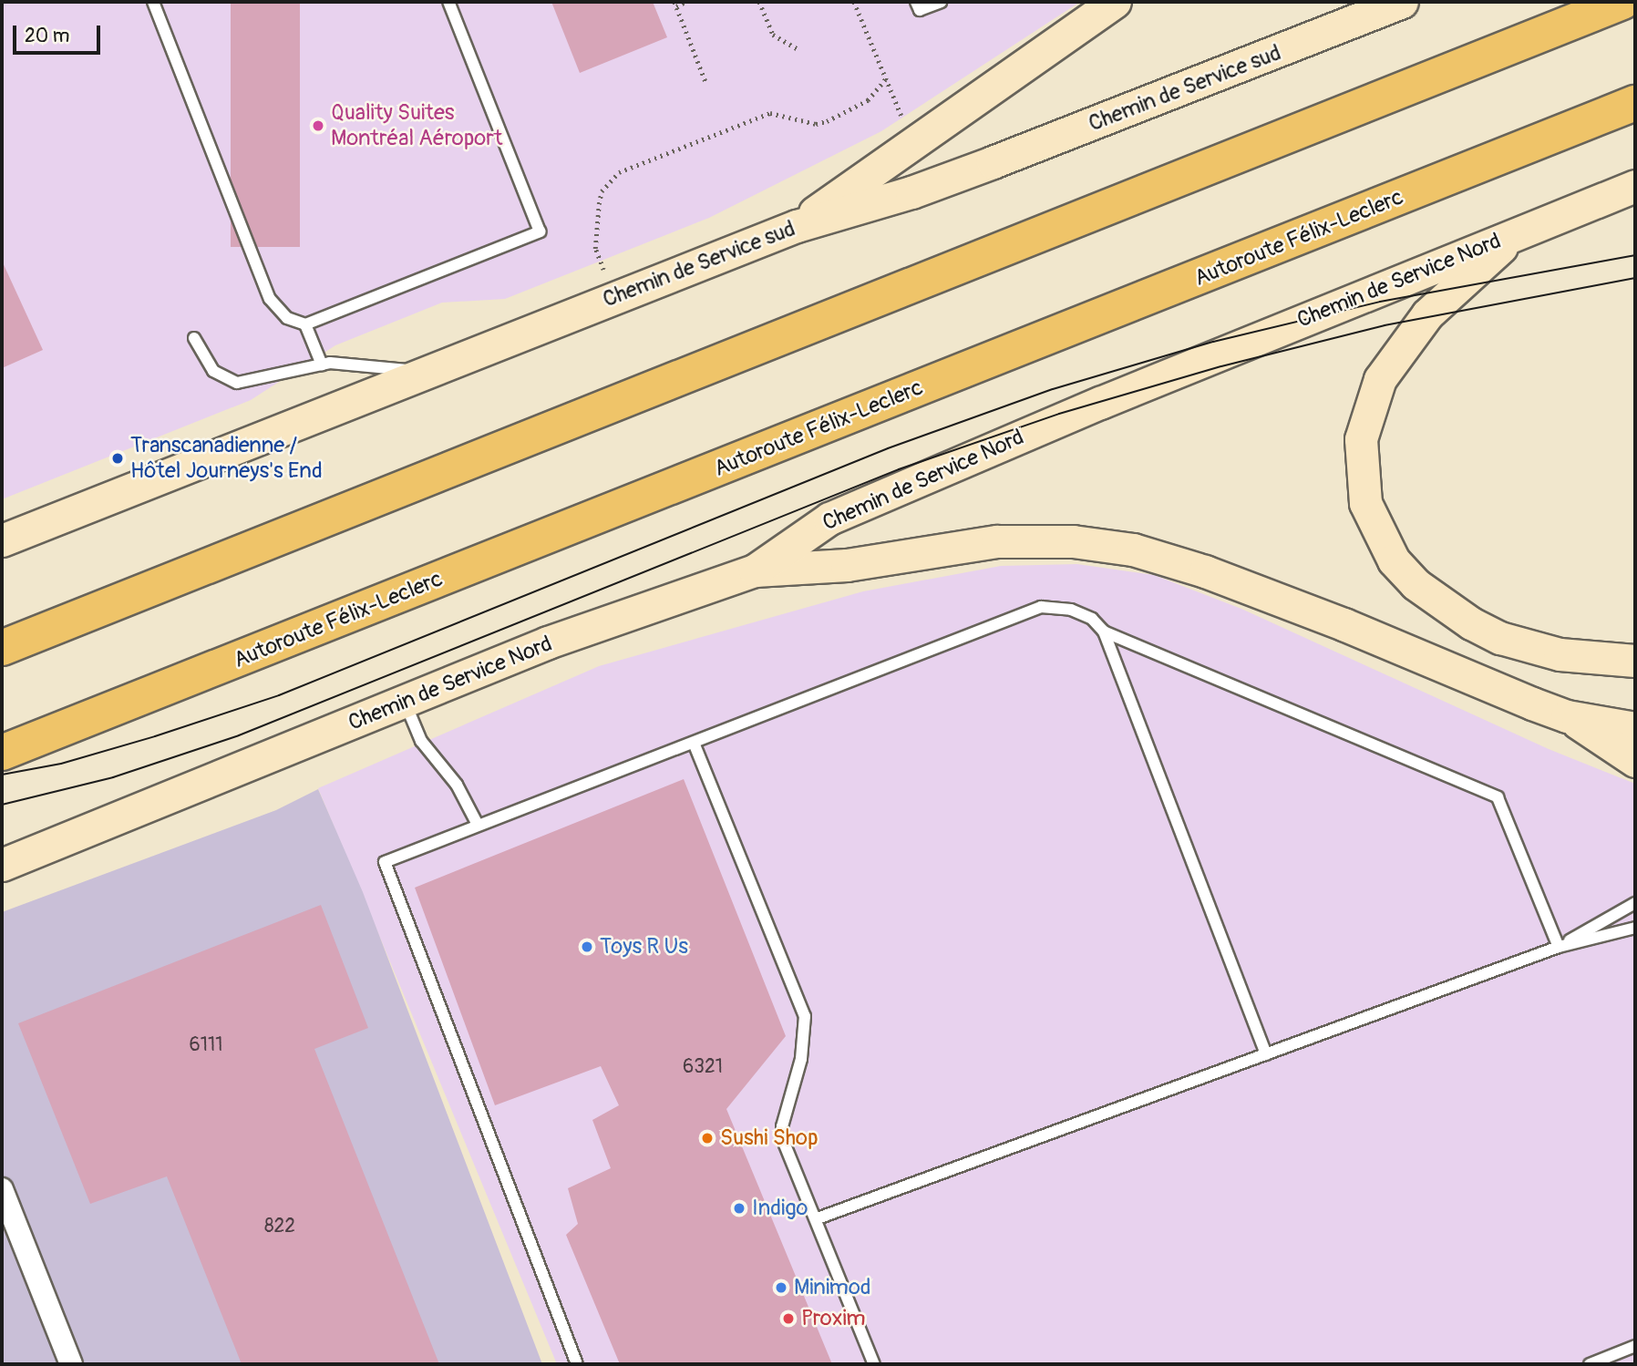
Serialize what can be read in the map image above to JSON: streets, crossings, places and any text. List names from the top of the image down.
{
  "streets": {
    "highway": ["Autoroute Félix-Leclerc"],
    "main road": ["Chemin de Service sud", "Chemin de Service Nord"]
  },
  "places": [
    "Quality Suites Montréal Aéroport",
    "Transcanadienne / Hôtel Journeys's End",
    "Toys R Us",
    "Sushi Shop",
    "Indigo",
    "Minimod",
    "Proxim"
  ],
  "house_numbers": ["6111", "6321", "822"],
  "scale_bar": "20 m"
}
